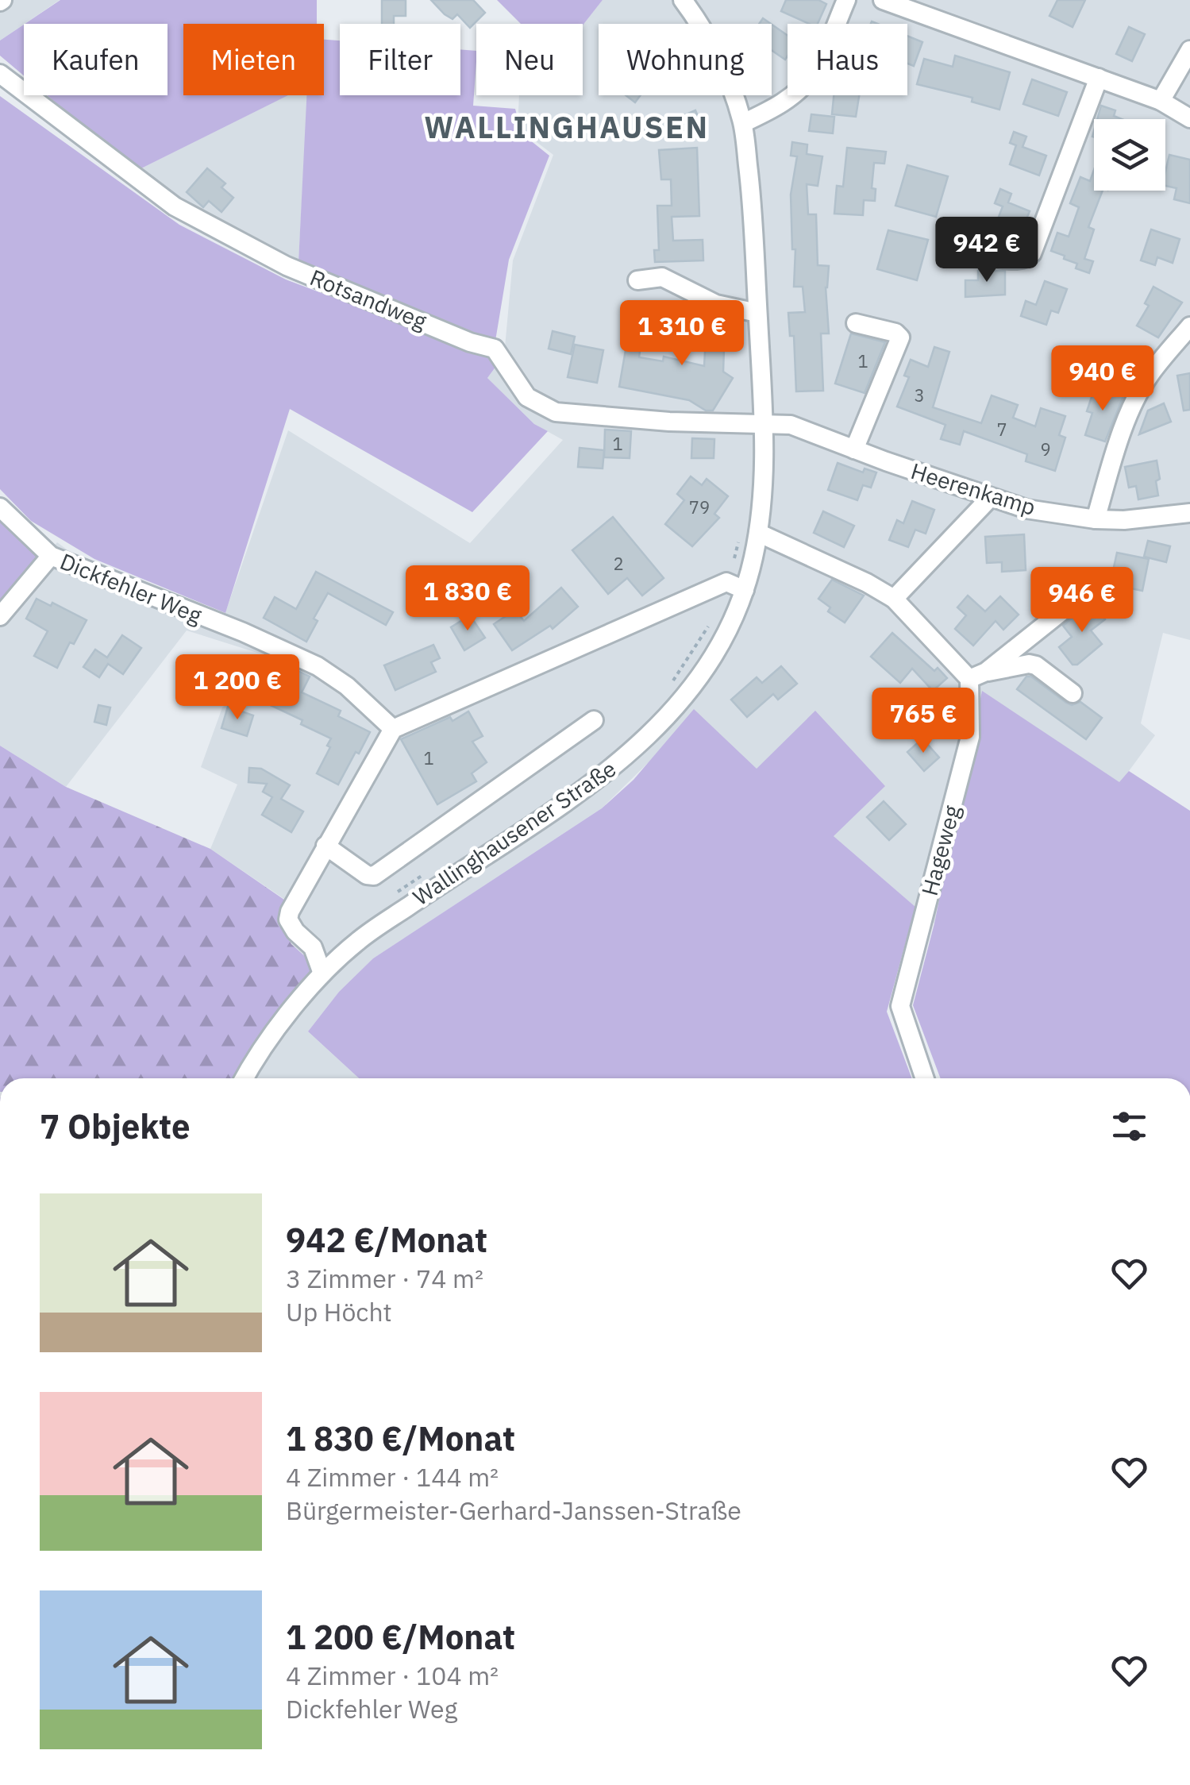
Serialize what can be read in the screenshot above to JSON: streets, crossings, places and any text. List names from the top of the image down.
{
  "streets": {
    "street": [
      "Rotsandweg",
      "Heerenkamp",
      "Dickfehler Weg",
      "Wallinghausener Straße",
      "Hageweg"
    ]
  },
  "crossings": [
    ["Rotsandweg", "Heerenkamp"],
    ["Rotsandweg", "Wallinghausener Straße"],
    ["Heerenkamp", "Wallinghausener Straße"]
  ],
  "districts": ["WALLINGHAUSEN"],
  "house_numbers": [
    "1",
    "3",
    "7",
    "1",
    "9",
    "79",
    "2",
    "1"
  ],
  "page": {
    "chip": [
      "Kaufen",
      "Mieten",
      "Filter",
      "Neu",
      "Wohnung",
      "Haus"
    ],
    "price": [
      "942 €",
      "1 310 €",
      "940 €",
      "1 830 €",
      "946 €",
      "1 200 €",
      "765 €"
    ],
    "heading": "7 Objekte",
    "list": [
      {
        "name": "942 €/Monat",
        "note": "3 Zimmer · 74 m² · Up Höcht"
      },
      {
        "name": "1 830 €/Monat",
        "note": "4 Zimmer · 144 m² · Bürgermeister-Gerhard-Janssen-Straße"
      },
      {
        "name": "1 200 €/Monat",
        "note": "4 Zimmer · 104 m² · Dickfehler Weg"
      }
    ]
  }
}
